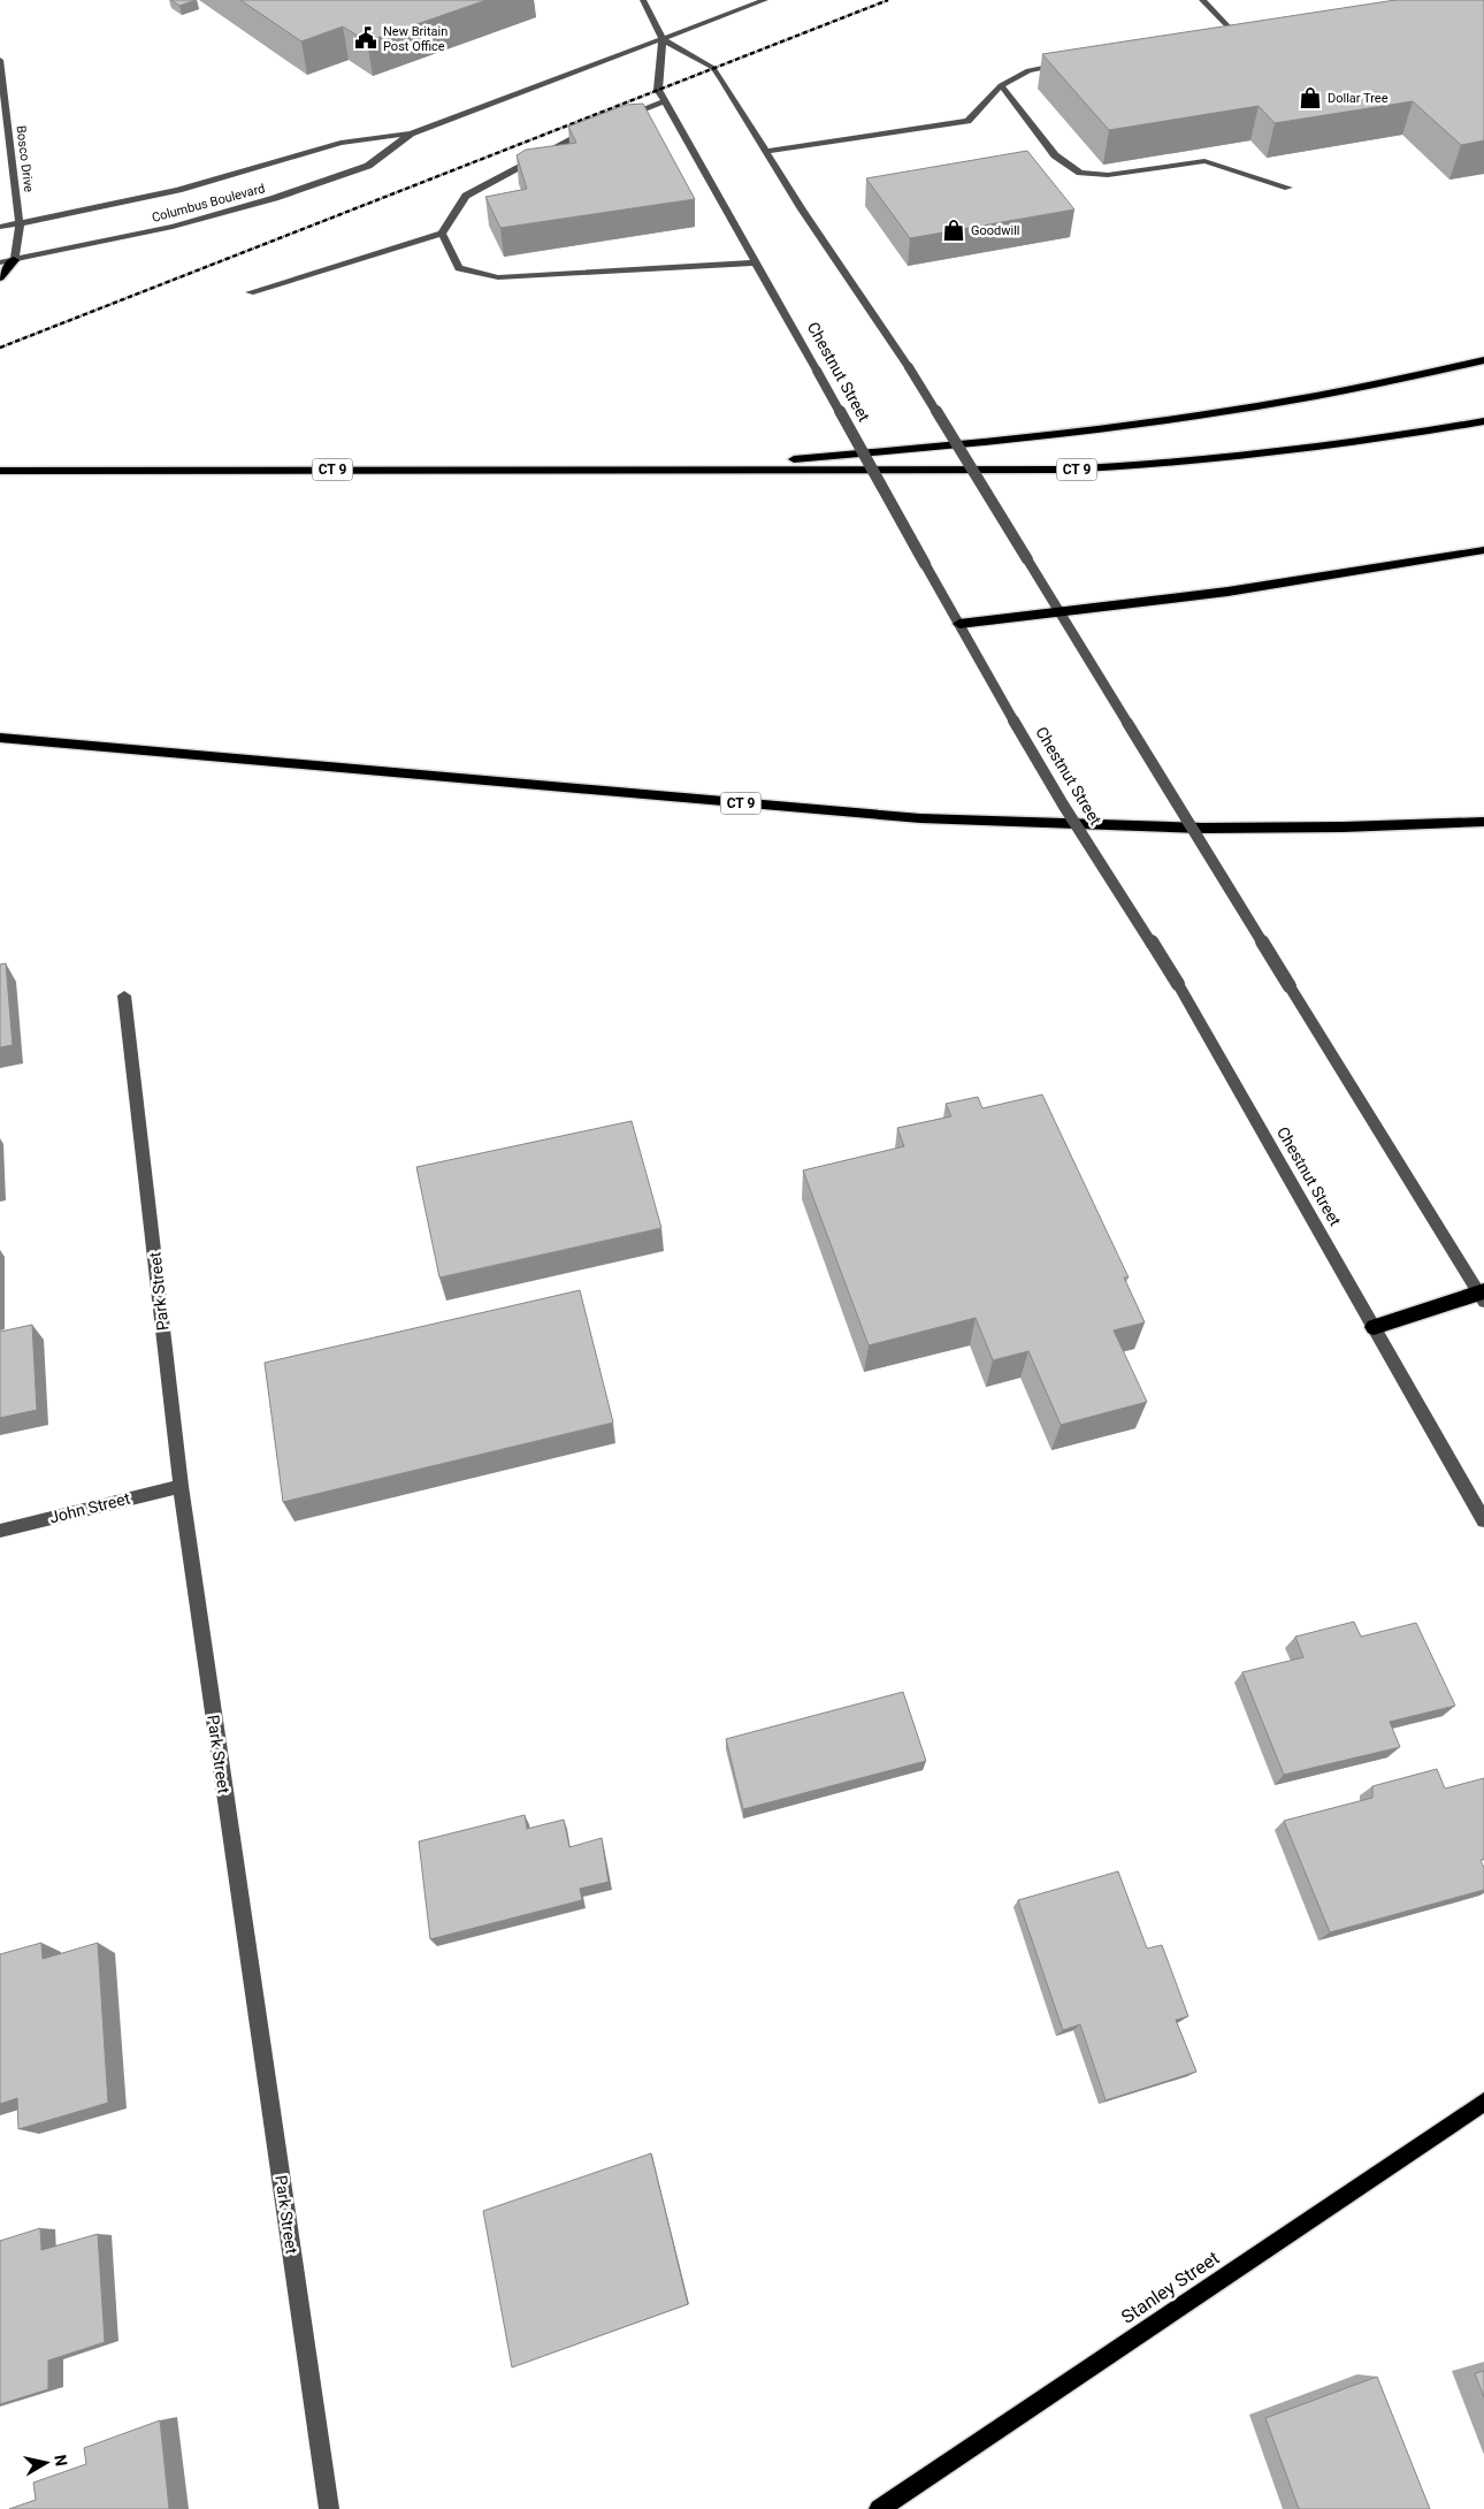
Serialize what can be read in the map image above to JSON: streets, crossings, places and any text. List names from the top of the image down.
{
  "streets": {
    "highway": ["CT 9"],
    "main road": ["Stanley Street"],
    "street": [
      "Bosco Drive",
      "Columbus Boulevard",
      "Chestnut Street",
      "Park Street",
      "John Street"
    ]
  },
  "crossings": [
    ["Bosco Drive", "Columbus Boulevard"],
    ["Columbus Boulevard", "Chestnut Street"],
    ["Park Street", "John Street"]
  ],
  "places": {
    "public building": ["New Britain Post Office"],
    "shop": ["Dollar Tree", "Goodwill"]
  },
  "north": "right"
}
